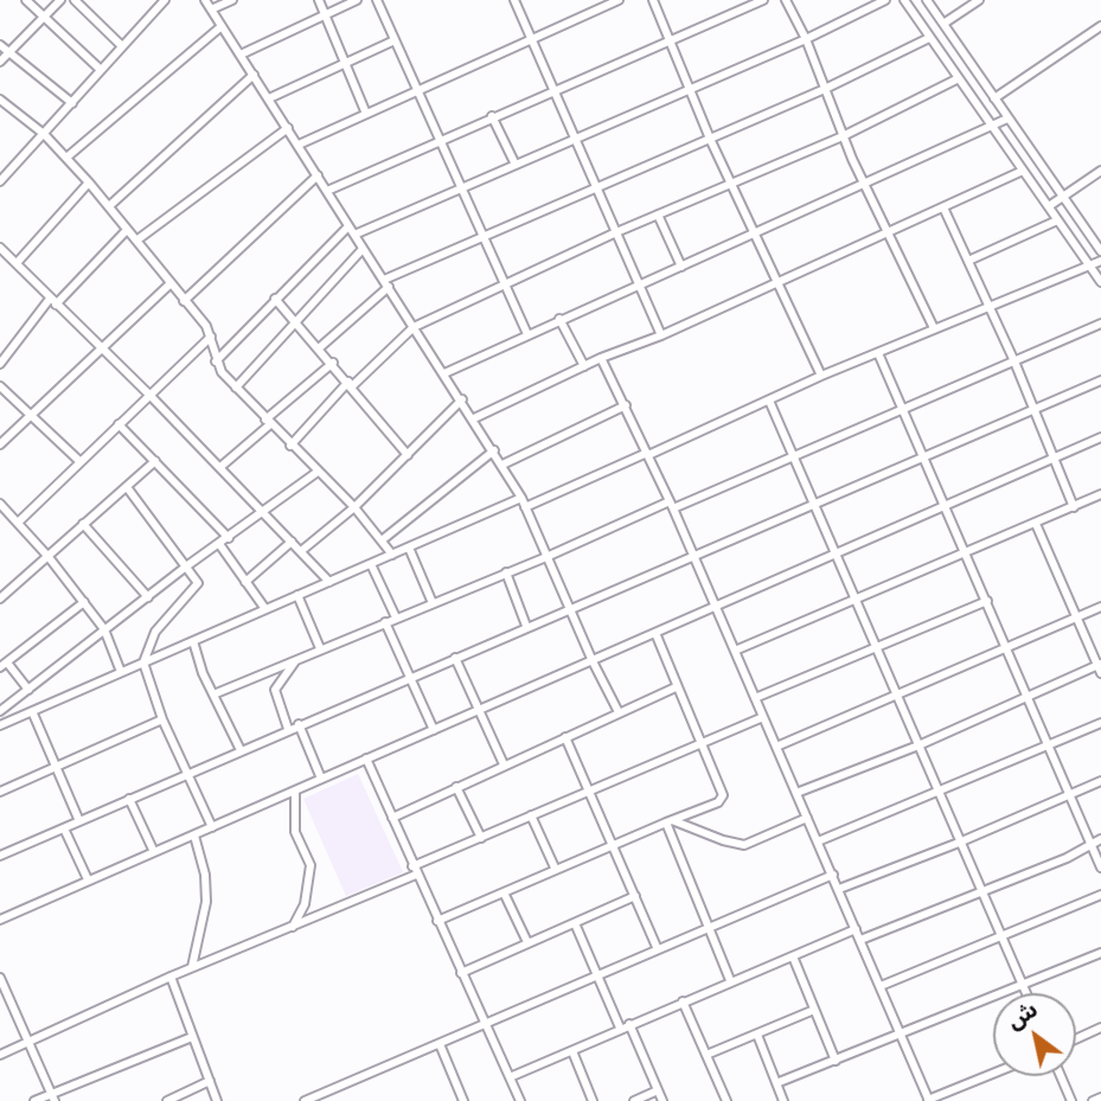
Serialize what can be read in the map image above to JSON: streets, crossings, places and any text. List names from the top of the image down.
{
  "north": "top left"
}
